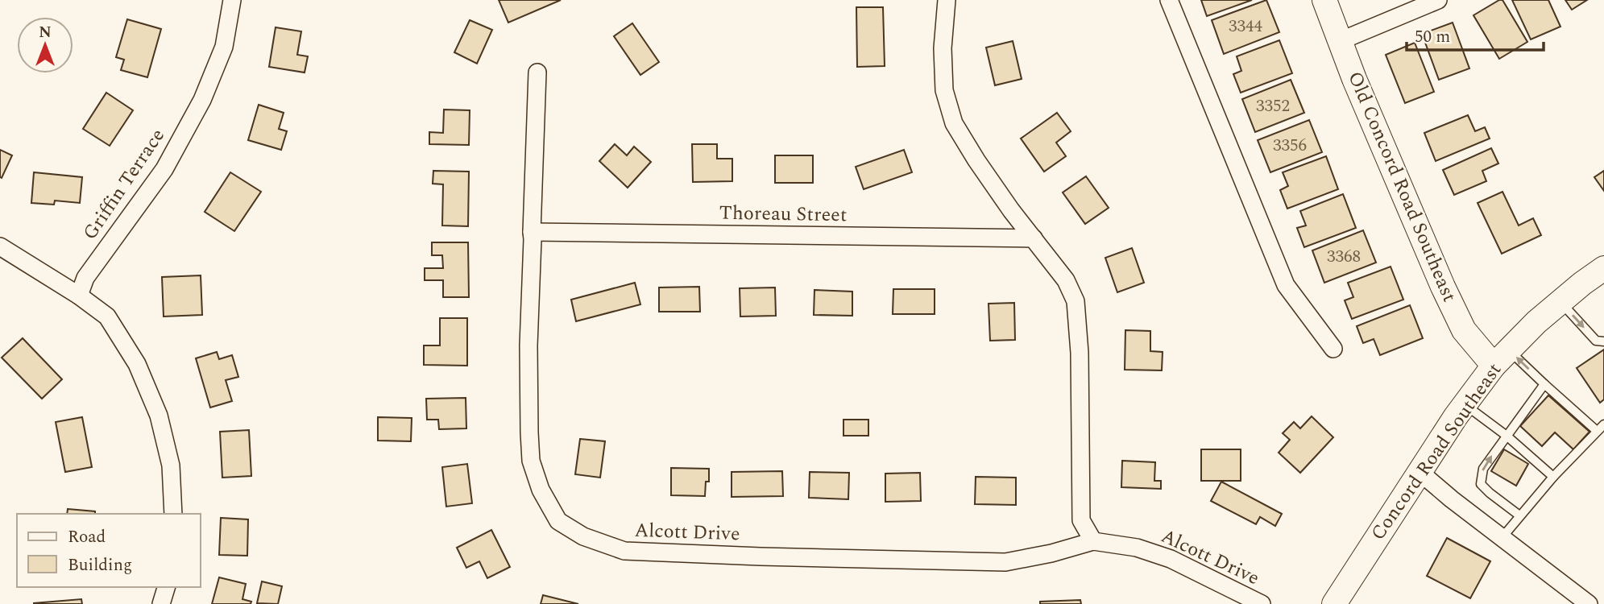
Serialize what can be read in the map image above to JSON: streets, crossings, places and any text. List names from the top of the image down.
{
  "streets": {
    "street": [
      "Griffin Terrace",
      "Old Concord Road Southeast",
      "Thoreau Street",
      "Concord Road Southeast",
      "Alcott Drive"
    ]
  },
  "crossings": [
    ["Old Concord Road Southeast", "Concord Road Southeast"],
    ["Thoreau Street", "Alcott Drive"]
  ],
  "house_numbers": [
    "3344",
    "3352",
    "3356",
    "3368"
  ],
  "legend": ["Road", "Building"],
  "scale_bar": "50 m",
  "north": "top"
}
